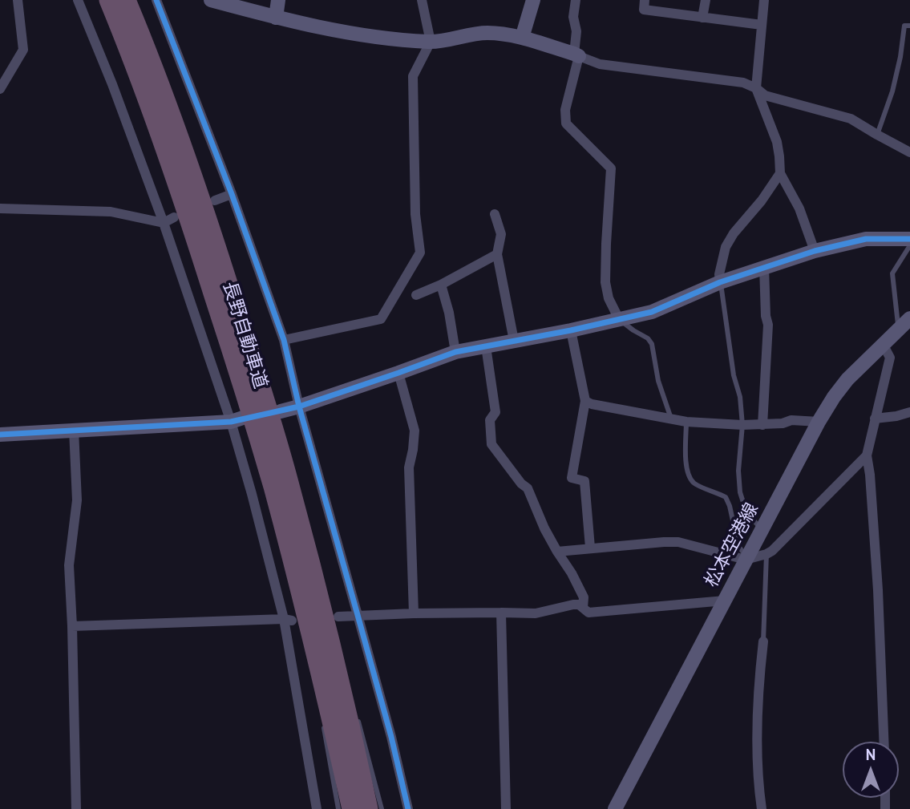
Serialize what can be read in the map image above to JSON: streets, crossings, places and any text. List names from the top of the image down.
{
  "streets": {
    "highway": ["長野自動車道"],
    "street": ["松本空港線"]
  },
  "north": "top"
}
